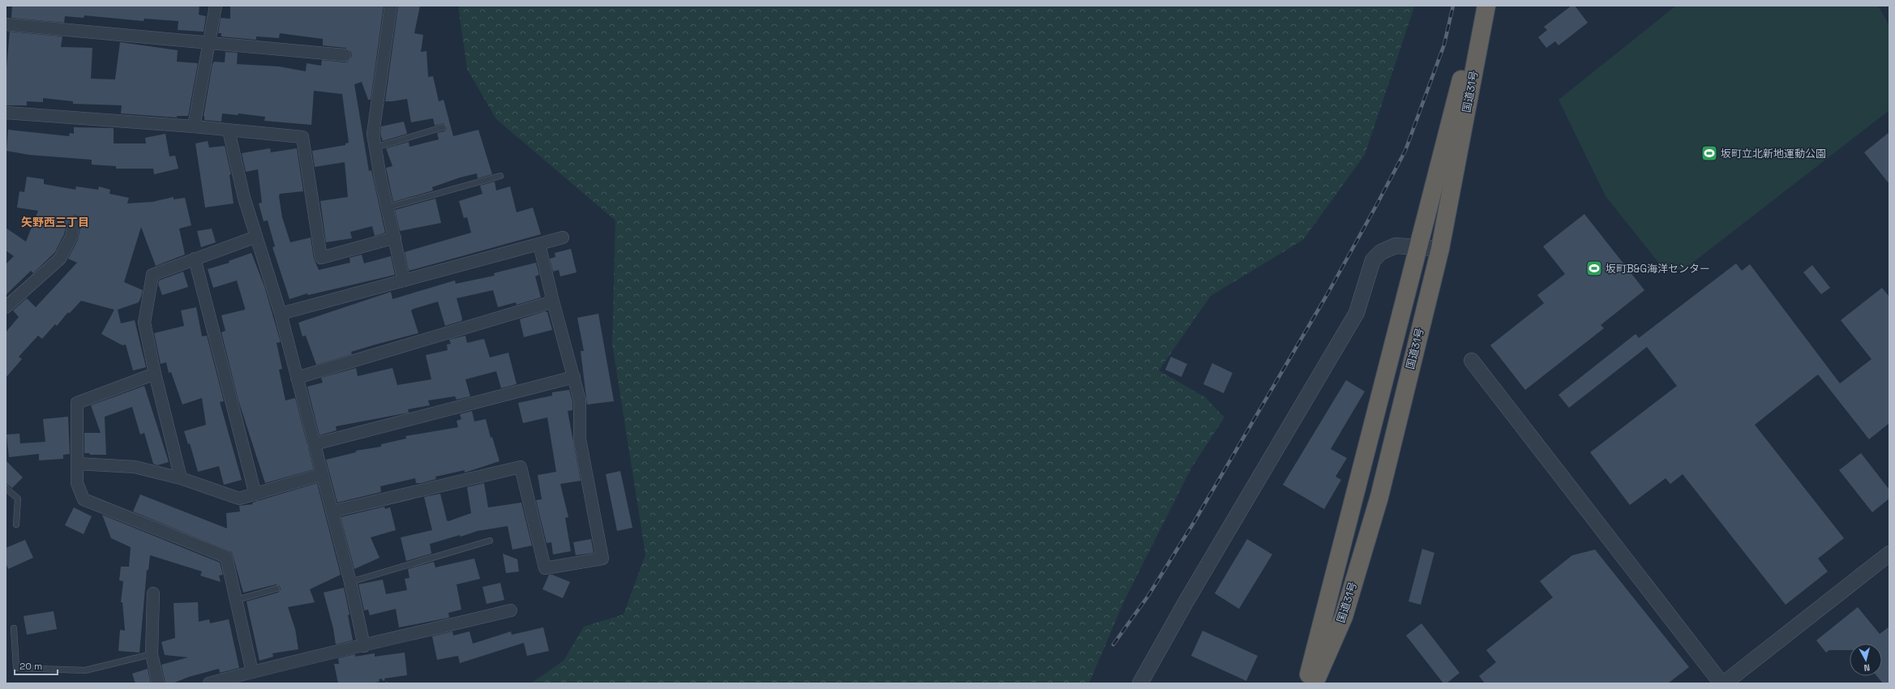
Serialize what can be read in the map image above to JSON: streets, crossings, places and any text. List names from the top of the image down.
{
  "streets": {
    "highway": ["国道31号"]
  },
  "districts": ["矢野西三丁目"],
  "places": {
    "sports": ["坂町立北新地運動公園", "坂町B&G海洋センター"]
  },
  "scale_bar": "20 m",
  "north": "bottom"
}
